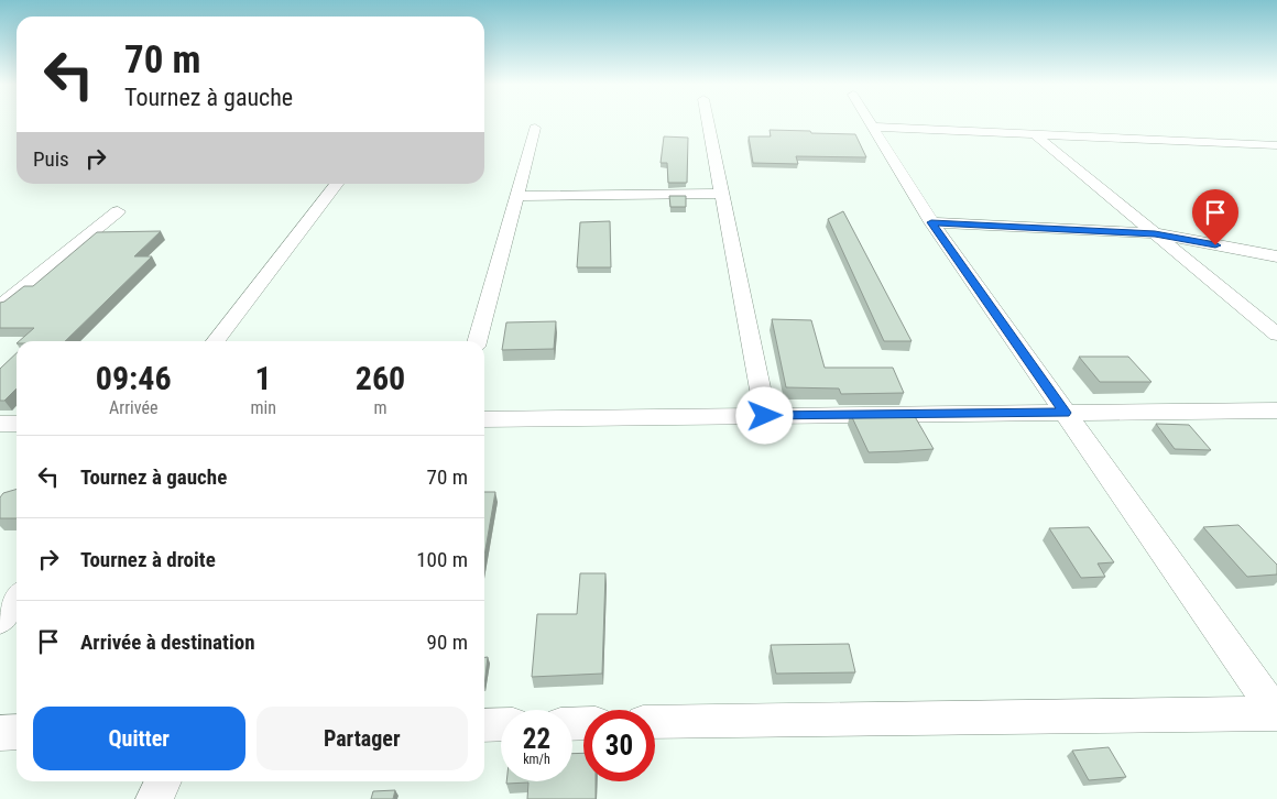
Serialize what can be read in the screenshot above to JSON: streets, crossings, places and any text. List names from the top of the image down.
{
  "page": {
    "turn": ["70 m", "Tournez à gauche"],
    "then": "Puis",
    "eta": [
      "09:46",
      "Arrivée",
      "1",
      "min",
      "260",
      "m"
    ],
    "list": [
      {
        "name": "Tournez à gauche",
        "value": "70 m"
      },
      {
        "name": "Tournez à droite",
        "value": "100 m"
      },
      {
        "name": "Arrivée à destination",
        "value": "90 m"
      }
    ],
    "buttons": ["Quitter", "Partager"],
    "speed": "22 km/h",
    "limit": "30"
  }
}
